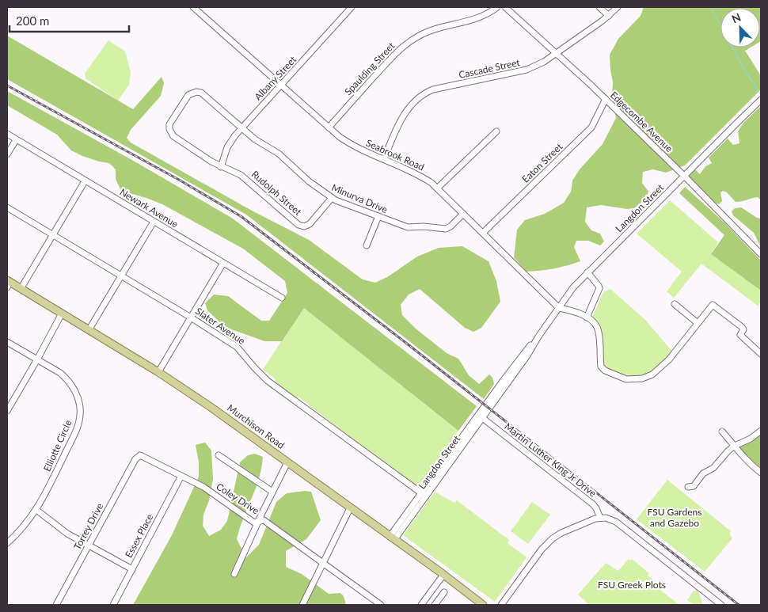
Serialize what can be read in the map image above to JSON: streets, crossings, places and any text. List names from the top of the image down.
{
  "streets": {
    "main road": ["Murchison Road"],
    "street": [
      "Spaulding Street",
      "Cascade Street",
      "Albany Street",
      "Edgecombe Avenue",
      "Seabrook Road",
      "Eaton Street",
      "Rudolph Street",
      "Minurva Drive",
      "Newark Avenue",
      "Langdon Street",
      "Slater Avenue",
      "Elliotte Circle",
      "Martin Luther King Jr Drive",
      "Coley Drive",
      "Torrey Drive",
      "Essex Place"
    ]
  },
  "crossings": [
    ["Spaulding Street", "Seabrook Road"],
    ["Cascade Street", "Edgecombe Avenue"],
    ["Cascade Street", "Seabrook Road"],
    ["Albany Street", "Seabrook Road"],
    ["Albany Street", "Rudolph Street"],
    ["Albany Street", "Minurva Drive"],
    ["Edgecombe Avenue", "Eaton Street"],
    ["Edgecombe Avenue", "Langdon Street"],
    ["Seabrook Road", "Eaton Street"],
    ["Seabrook Road", "Minurva Drive"],
    ["Seabrook Road", "Langdon Street"],
    ["Rudolph Street", "Minurva Drive"],
    ["Langdon Street", "Slater Avenue"],
    ["Langdon Street", "Murchison Road"],
    ["Langdon Street", "Martin Luther King Jr Drive"],
    ["Coley Drive", "Torrey Drive"],
    ["Coley Drive", "Essex Place"]
  ],
  "parks": ["FSU Gardens and Gazebo", "FSU Greek Plots"],
  "scale_bar": "200 m",
  "north": "top left"
}
